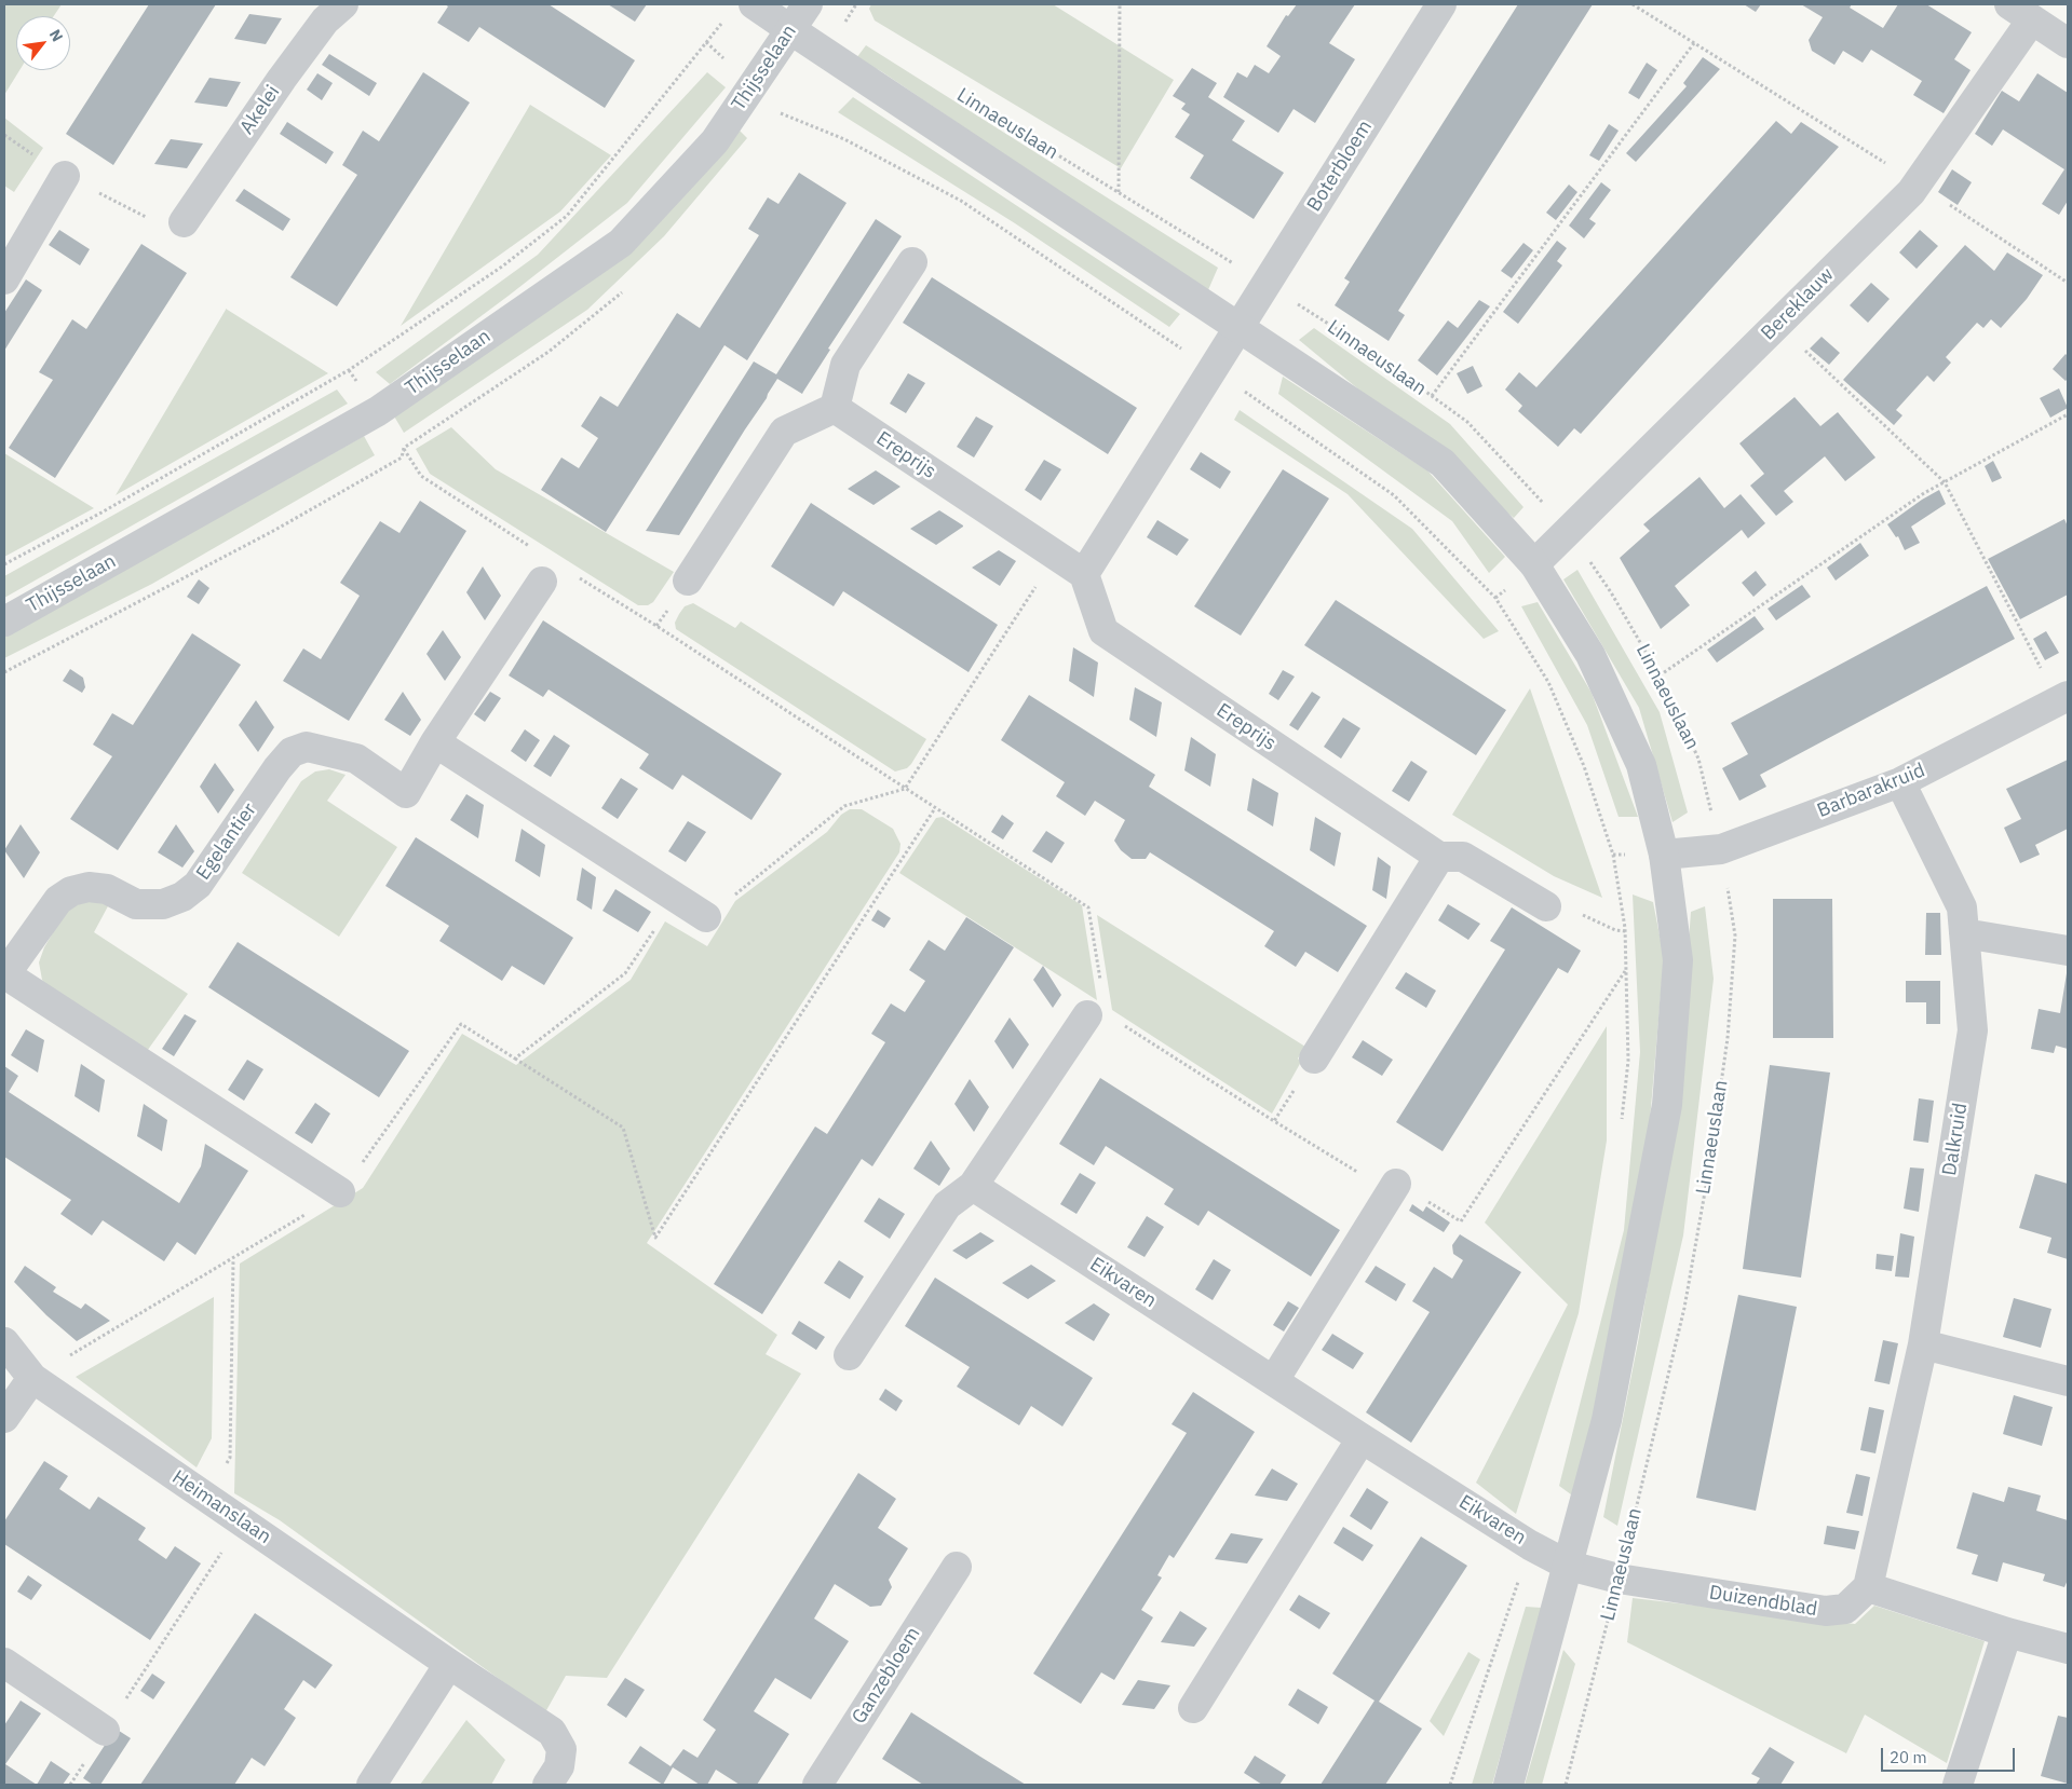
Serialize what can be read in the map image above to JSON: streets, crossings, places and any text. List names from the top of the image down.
{
  "streets": {
    "street": [
      "Thijsselaan",
      "Akelei",
      "Linnaeuslaan",
      "Boterbloem",
      "Bereklauw",
      "Ereprijs",
      "Barbarakruid",
      "Egelantier",
      "Dalkruid",
      "Eikvaren",
      "Heimanslaan",
      "Duizendblad",
      "Ganzebloem"
    ]
  },
  "crossings": [
    ["Thijsselaan", "Linnaeuslaan"],
    ["Linnaeuslaan", "Boterbloem"],
    ["Linnaeuslaan", "Bereklauw"],
    ["Linnaeuslaan", "Barbarakruid"],
    ["Linnaeuslaan", "Eikvaren"],
    ["Linnaeuslaan", "Duizendblad"],
    ["Barbarakruid", "Dalkruid"],
    ["Dalkruid", "Duizendblad"],
    ["Eikvaren", "Duizendblad"]
  ],
  "scale_bar": "20 m",
  "north": "top right"
}
